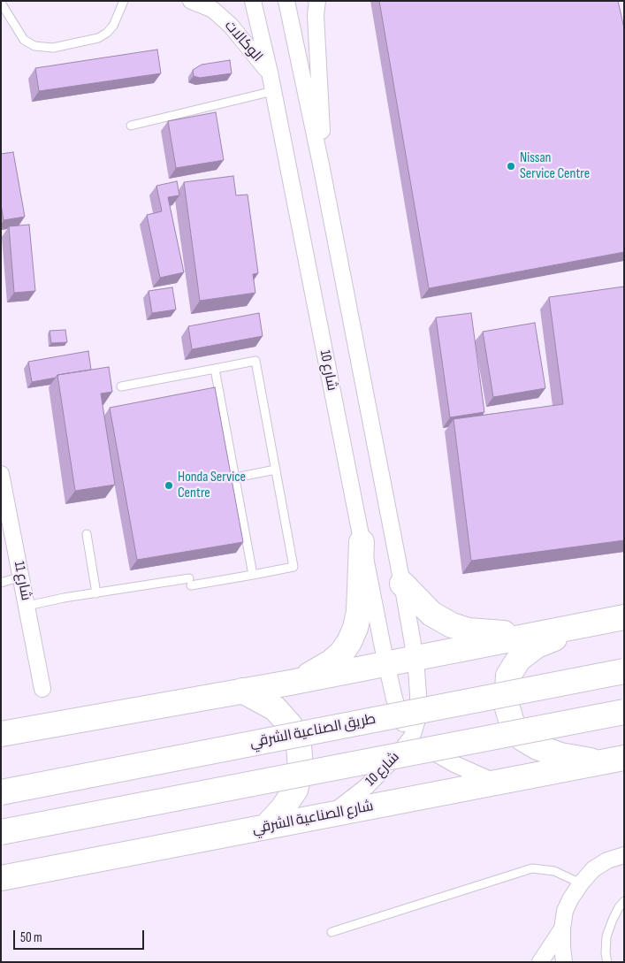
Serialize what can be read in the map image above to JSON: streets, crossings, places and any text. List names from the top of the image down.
{
  "streets": {
    "main road": ["طريق الصناعية الشرقي", "شارع الصناعية الشرقي"],
    "street": ["الوكالات", "شارع 10", "شارع 11"]
  },
  "crossings": [
    ["الوكالات", "شارع 10"],
    ["شارع 10", "شارع الصناعية الشرقي"]
  ],
  "places": ["Nissan Service Centre", "Honda Service Centre"],
  "scale_bar": "50 m"
}
